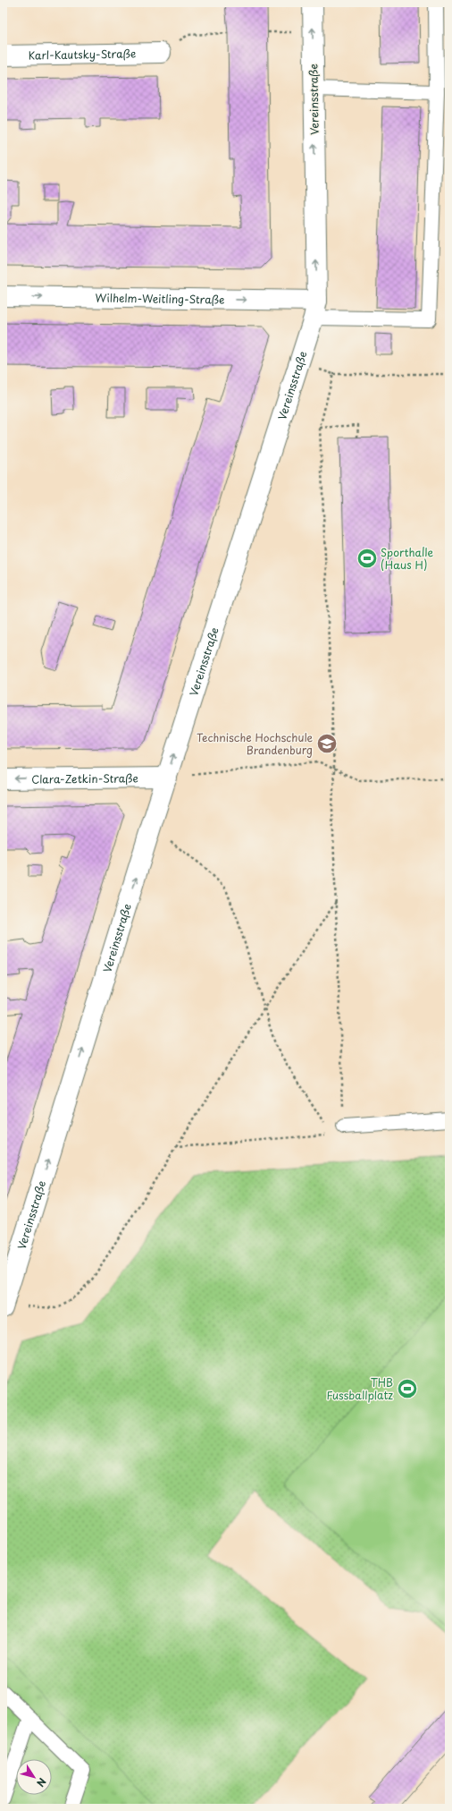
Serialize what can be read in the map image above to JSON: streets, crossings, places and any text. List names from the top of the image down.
{
  "streets": {
    "street": [
      "Karl-Kautsky-Straße",
      "Vereinsstraße",
      "Wilhelm-Weitling-Straße",
      "Clara-Zetkin-Straße"
    ]
  },
  "crossings": [
    ["Vereinsstraße", "Wilhelm-Weitling-Straße"],
    ["Vereinsstraße", "Clara-Zetkin-Straße"]
  ],
  "one_way": ["Vereinsstraße", "Wilhelm-Weitling-Straße", "Clara-Zetkin-Straße"],
  "places": {
    "sports": ["Sporthalle (Haus H)", "THB Fussballplatz"],
    "school or university": ["Technische Hochschule Brandenburg"]
  },
  "north": "bottom right"
}
